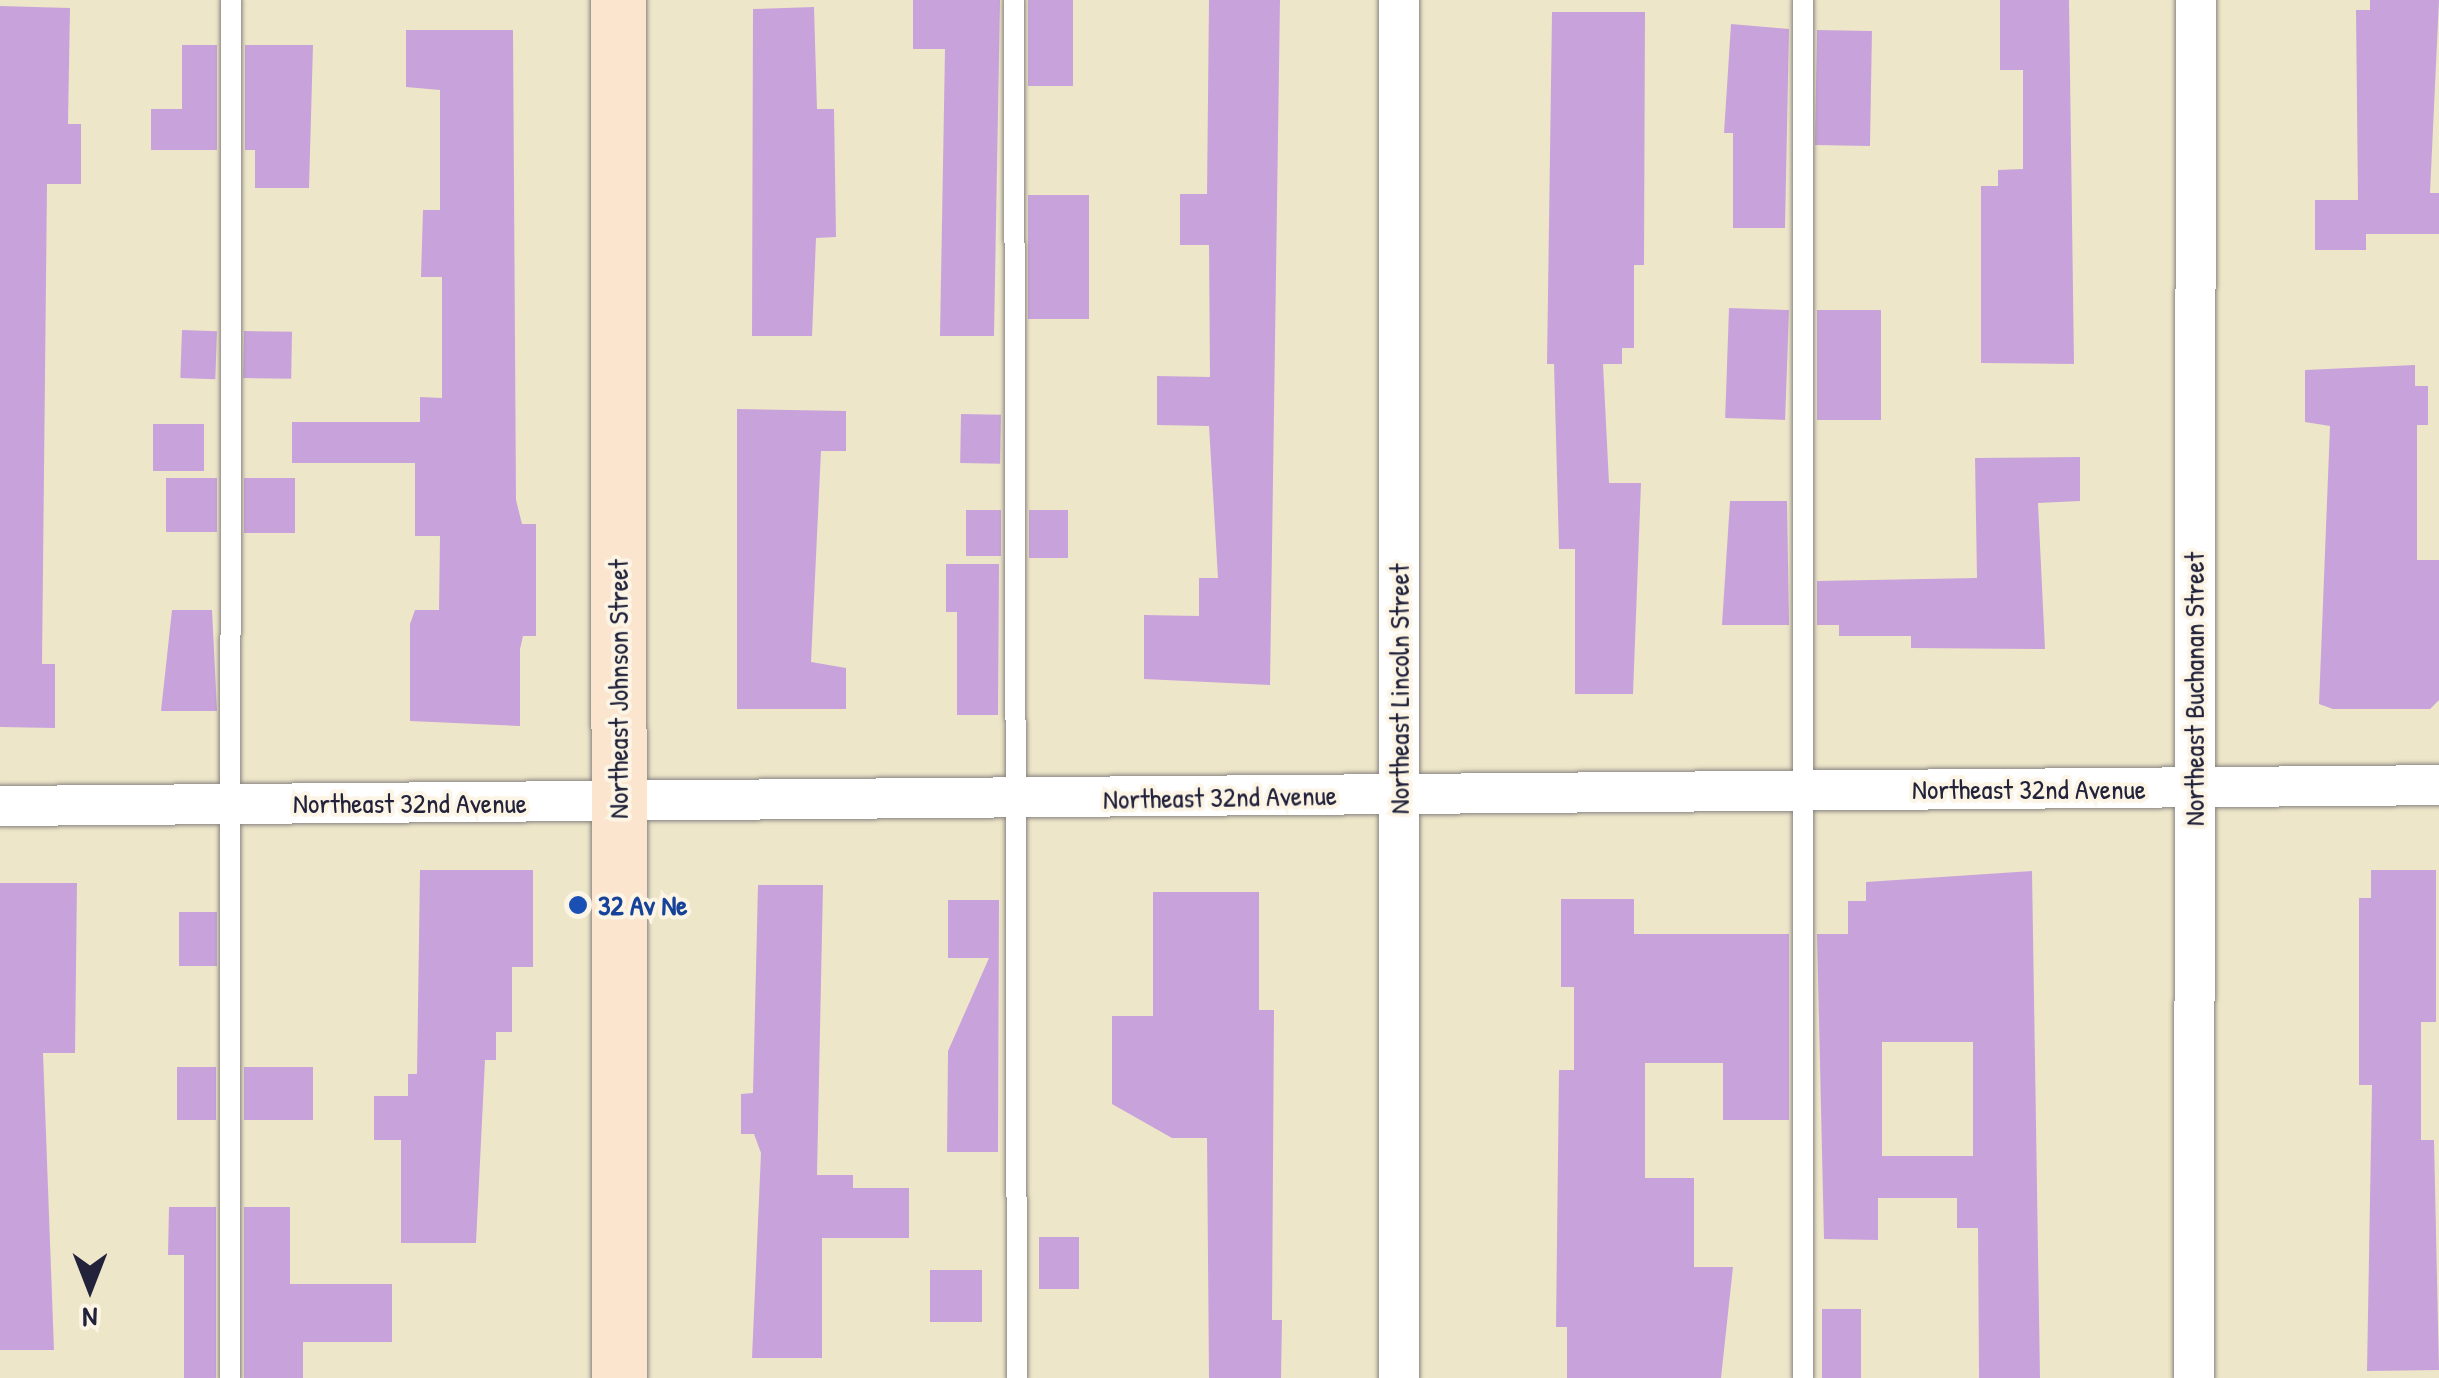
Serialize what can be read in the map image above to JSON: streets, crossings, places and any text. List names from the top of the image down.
{
  "streets": {
    "street": [
      "Northeast Johnson Street",
      "Northeast Lincoln Street",
      "Northeast Buchanan Street",
      "Northeast 32nd Avenue"
    ]
  },
  "crossings": [
    ["Northeast Johnson Street", "Northeast 32nd Avenue"],
    ["Northeast Lincoln Street", "Northeast 32nd Avenue"],
    ["Northeast Buchanan Street", "Northeast 32nd Avenue"]
  ],
  "places": ["32 Av Ne"],
  "north": "bottom"
}
